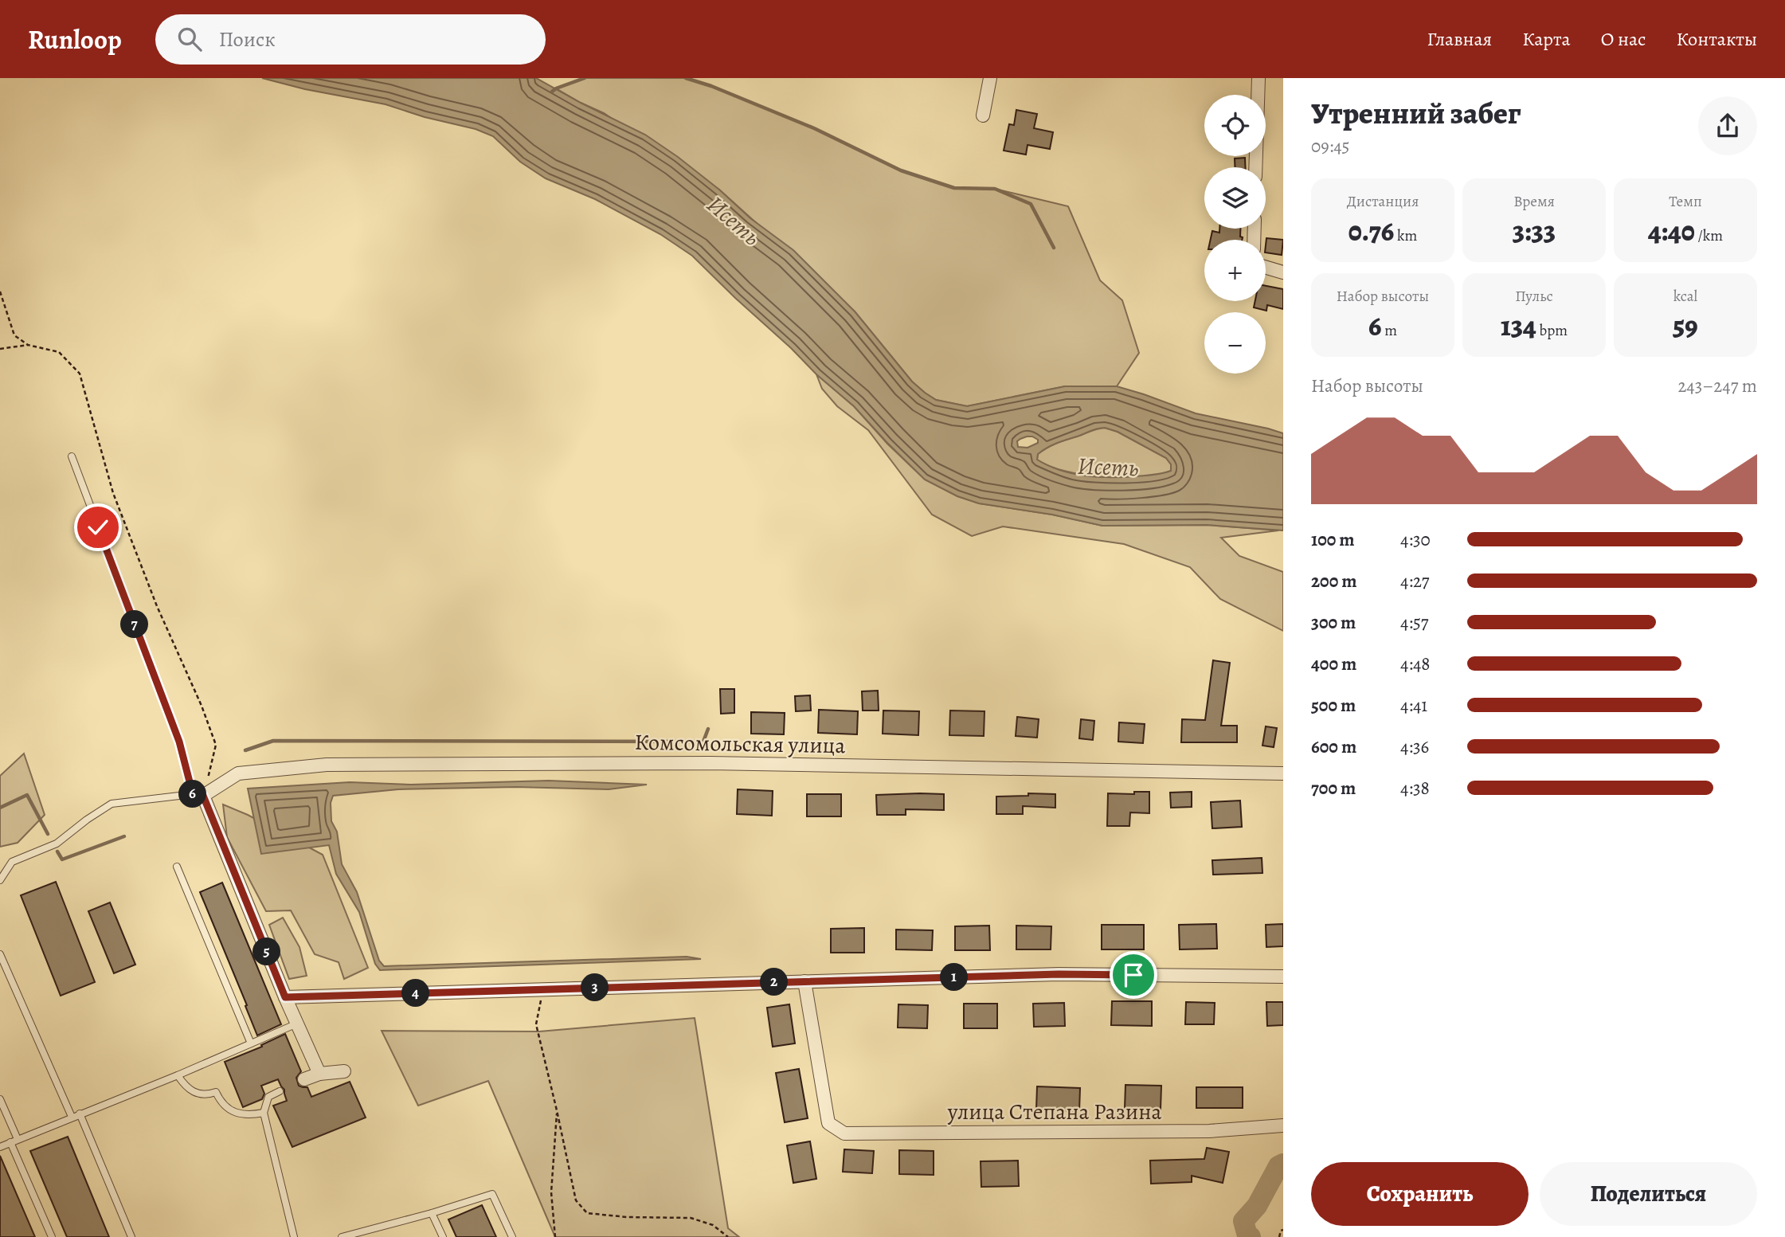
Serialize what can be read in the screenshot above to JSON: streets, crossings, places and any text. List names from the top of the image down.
{
  "streets": {
    "street": ["Комсомольская улица", "улица Степана Разина"]
  },
  "water": ["Исеть"],
  "page": {
    "header": "Runloop",
    "search": "Поиск",
    "nav": [
      "Главная",
      "Карта",
      "О нас",
      "Контакты"
    ],
    "heading": ["Утренний забег", "09:45"],
    "map_buttons": ["+", "−"],
    "stats": [
      ["Дистанция", "0.76 km"],
      ["Время", "3:33"],
      ["Темп", "4:40 /km"],
      ["Набор высоты", "6 m"],
      ["Пульс", "134 bpm"],
      ["kcal", "59"]
    ],
    "chart": ["Набор высоты", "243–247 m"],
    "list": [
      {
        "name": "100 m",
        "note": "4:30"
      },
      {
        "name": "200 m",
        "note": "4:27"
      },
      {
        "name": "300 m",
        "note": "4:57"
      },
      {
        "name": "400 m",
        "note": "4:48"
      },
      {
        "name": "500 m",
        "note": "4:41"
      },
      {
        "name": "600 m",
        "note": "4:36"
      },
      {
        "name": "700 m",
        "note": "4:38"
      }
    ],
    "pins": [
      "7",
      "6",
      "5",
      "1",
      "2",
      "3",
      "4"
    ],
    "buttons": ["Сохранить", "Поделиться"]
  }
}
